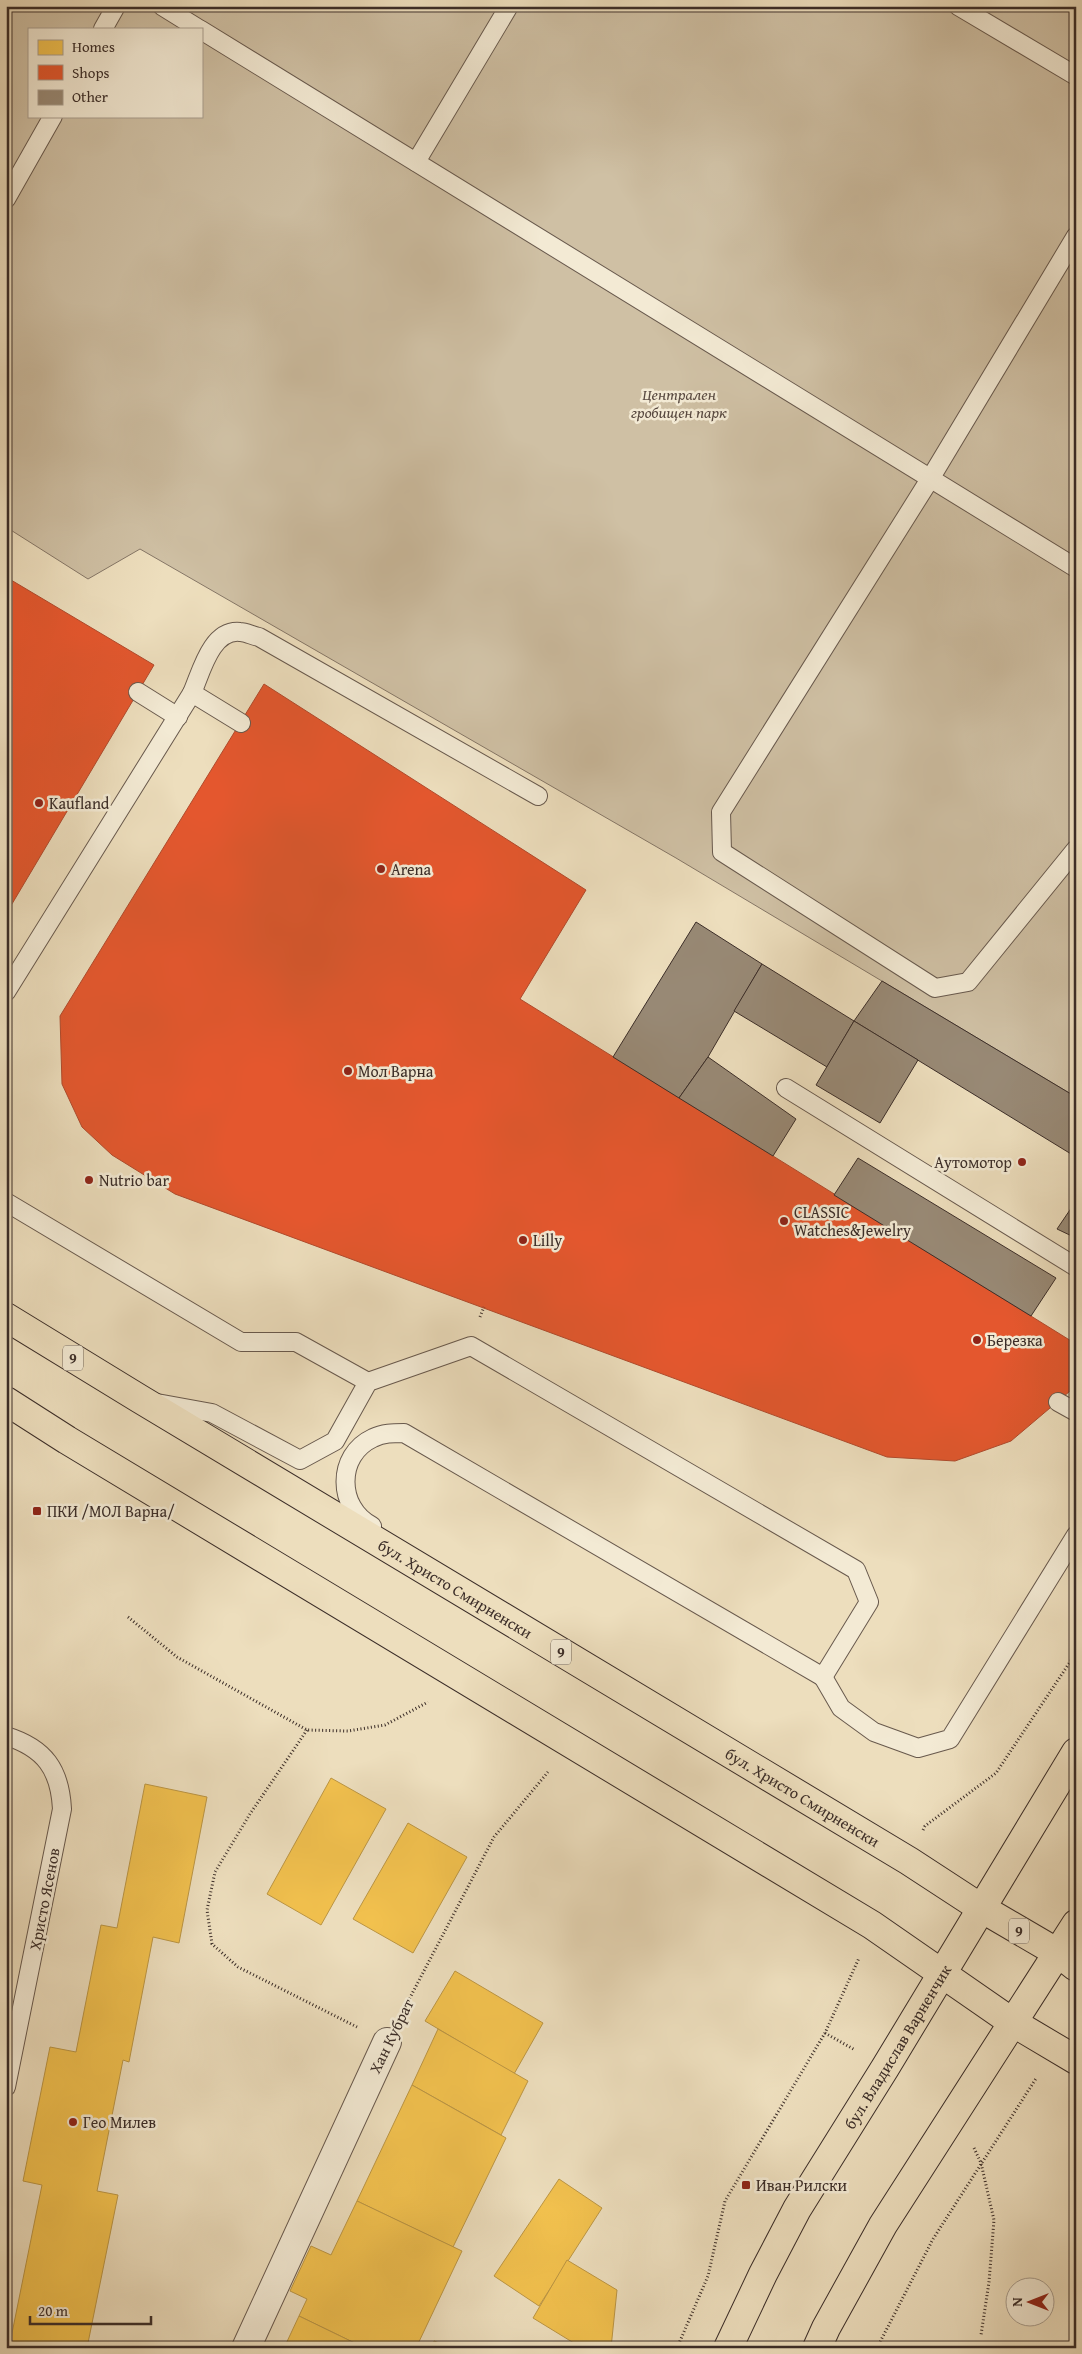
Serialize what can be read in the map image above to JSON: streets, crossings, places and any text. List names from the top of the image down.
{
  "streets": {
    "main road": ["9", "бул. Христо Смирненски", "бул. Владислав Варненчик"],
    "street": ["Хан Кубрат"],
    "lane": ["Христо Ясенов"]
  },
  "crossings": [
    ["9", "бул. Христо Смирненски"],
    ["9", "бул. Владислав Варненчик"],
    ["бул. Христо Смирненски", "бул. Владислав Варненчик"]
  ],
  "parks": ["Централен гробищен парк"],
  "places": {
    "other": [
      "Kaufland",
      "Arena",
      "Мол Варна",
      "Аутомотор",
      "Nutrio bar",
      "CLASSIC Watches&Jewelry",
      "Lilly",
      "Березка",
      "Гео Милев"
    ],
    "transit": ["ПКИ /МОЛ Варна/", "Иван Рилски"]
  },
  "legend": ["Homes", "Shops", "Other"],
  "scale_bar": "20 m",
  "north": "left"
}
